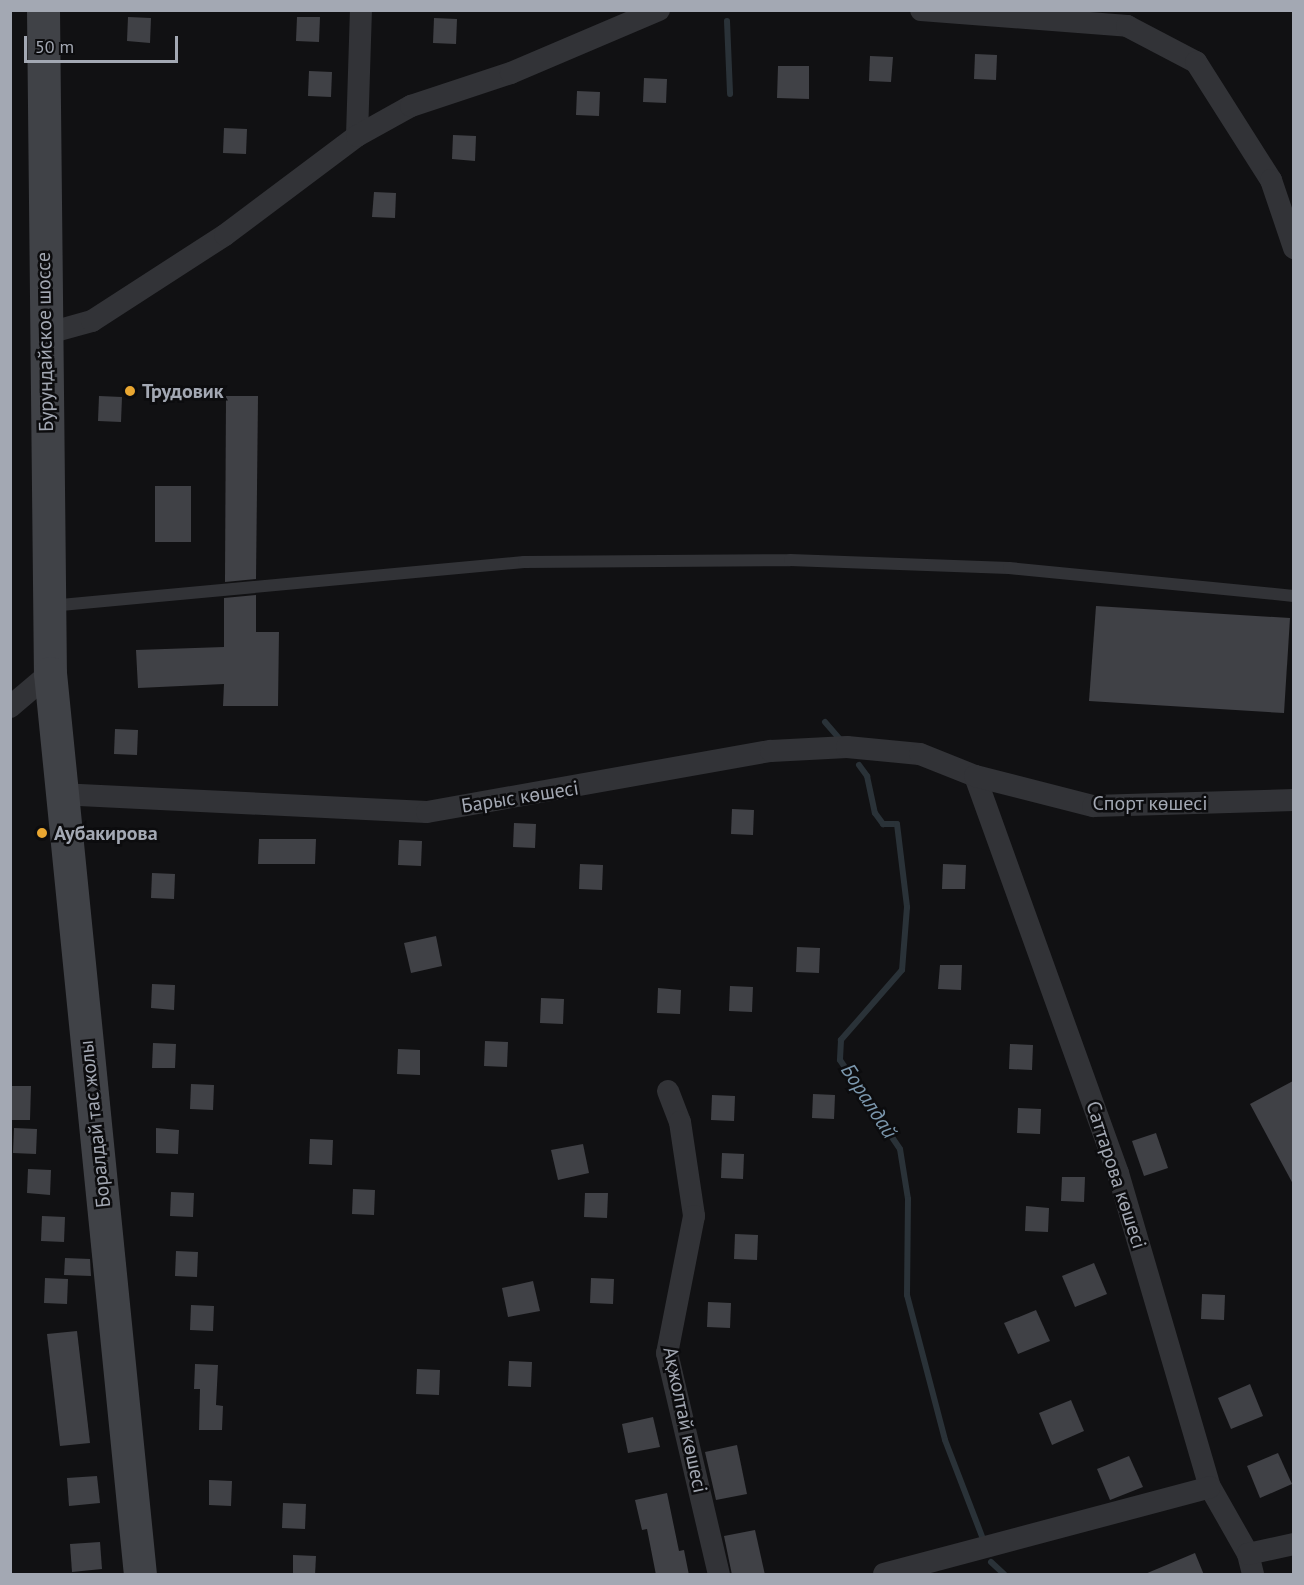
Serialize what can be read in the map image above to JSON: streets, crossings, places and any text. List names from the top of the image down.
{
  "streets": {
    "main road": ["Бурундайское шоссе", "Боралдай тас жолы"],
    "street": [
      "Барыс көшесі",
      "Спорт көшесі",
      "Саттарова көшесі",
      "Ақжолтай көшесі"
    ]
  },
  "crossings": [
    ["Бурундайское шоссе", "Боралдай тас жолы"],
    ["Барыс көшесі", "Спорт көшесі"],
    ["Барыс көшесі", "Боралдай тас жолы"],
    ["Барыс көшесі", "Саттарова көшесі"],
    ["Спорт көшесі", "Саттарова көшесі"]
  ],
  "water": ["Боралдай"],
  "places": ["Трудовик", "Аубакирова"],
  "scale_bar": "50 m"
}
